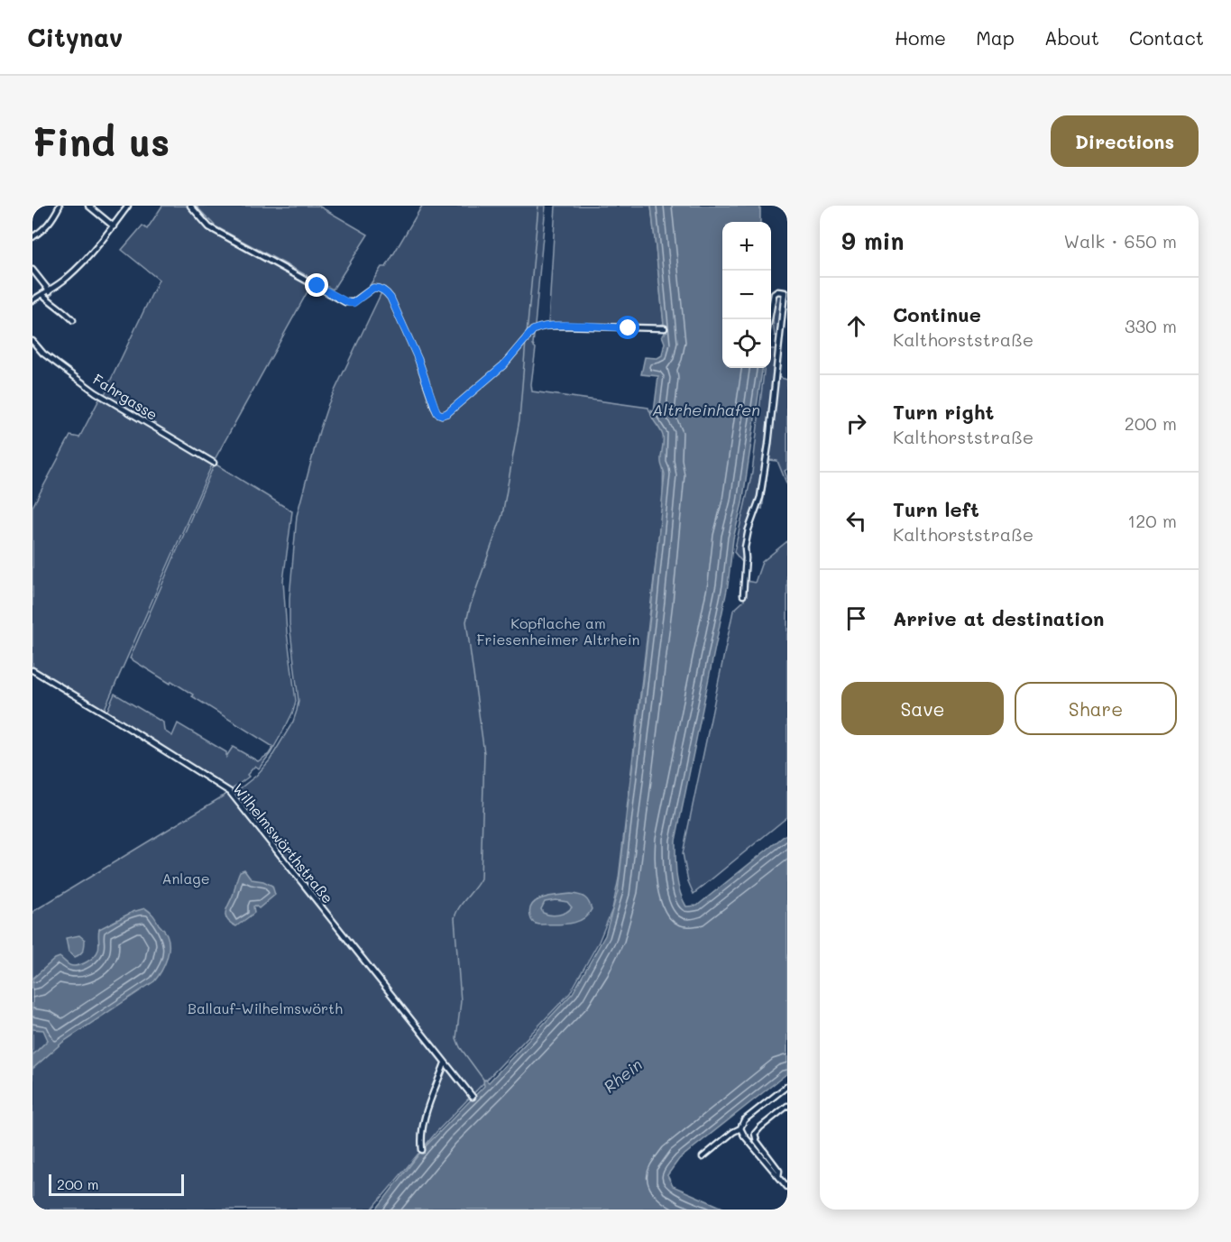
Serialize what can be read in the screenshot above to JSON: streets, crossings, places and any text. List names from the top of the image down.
{
  "streets": {
    "street": ["Fahrgasse", "Wilhelmswörthstraße"]
  },
  "water": ["Altrheinhafen", "Rhein"],
  "parks": ["Kopflache am Friesenheimer Altrhein", "Anlage", "Ballauf-Wilhelmswörth"],
  "scale_bar": "200 m",
  "page": {
    "header": "Citynav",
    "nav": [
      "Home",
      "Map",
      "About",
      "Contact"
    ],
    "buttons": [
      "Directions",
      ["Save", "Share"]
    ],
    "title": "Find us",
    "heading": ["9 min", "Walk · 650 m"],
    "map_buttons": ["+", "−"],
    "list": [
      ["Continue", "Kalthorststraße", "330 m"],
      ["Turn right", "Kalthorststraße", "200 m"],
      ["Turn left", "Kalthorststraße", "120 m"],
      "Arrive at destination"
    ],
    "scale": "200 m"
  }
}
